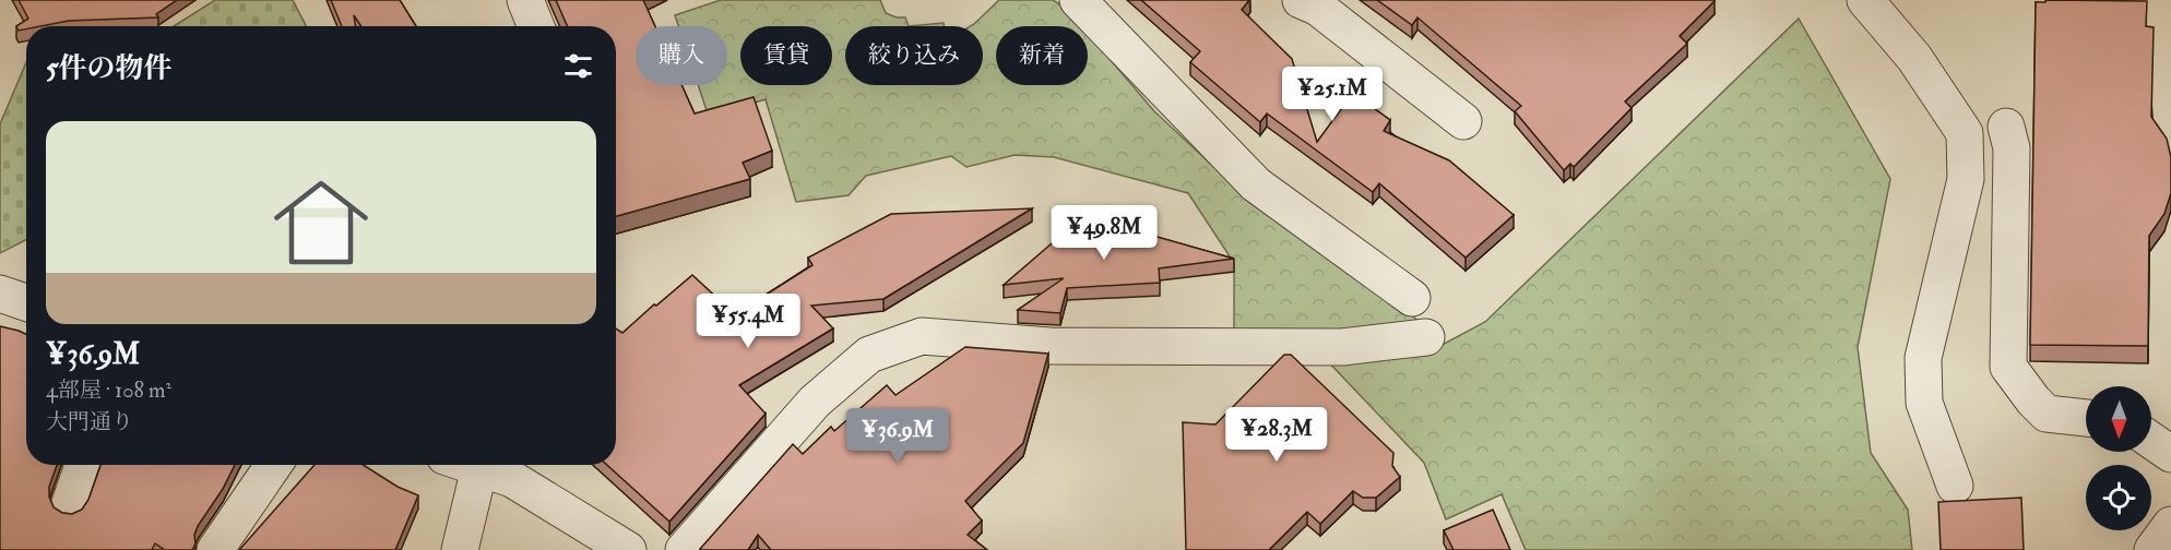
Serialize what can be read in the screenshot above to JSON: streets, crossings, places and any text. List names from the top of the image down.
{
  "north": "bottom",
  "page": {
    "chip": [
      "購入",
      "賃貸",
      "絞り込み",
      "新着"
    ],
    "heading": "5件の物件",
    "price": [
      "¥25.1M",
      "¥49.8M",
      "¥55.4M",
      "¥28.3M",
      "¥36.9M"
    ],
    "list": [
      {
        "name": "¥36.9M",
        "note": "4部屋 · 108 m² · 大門通り"
      }
    ]
  }
}
